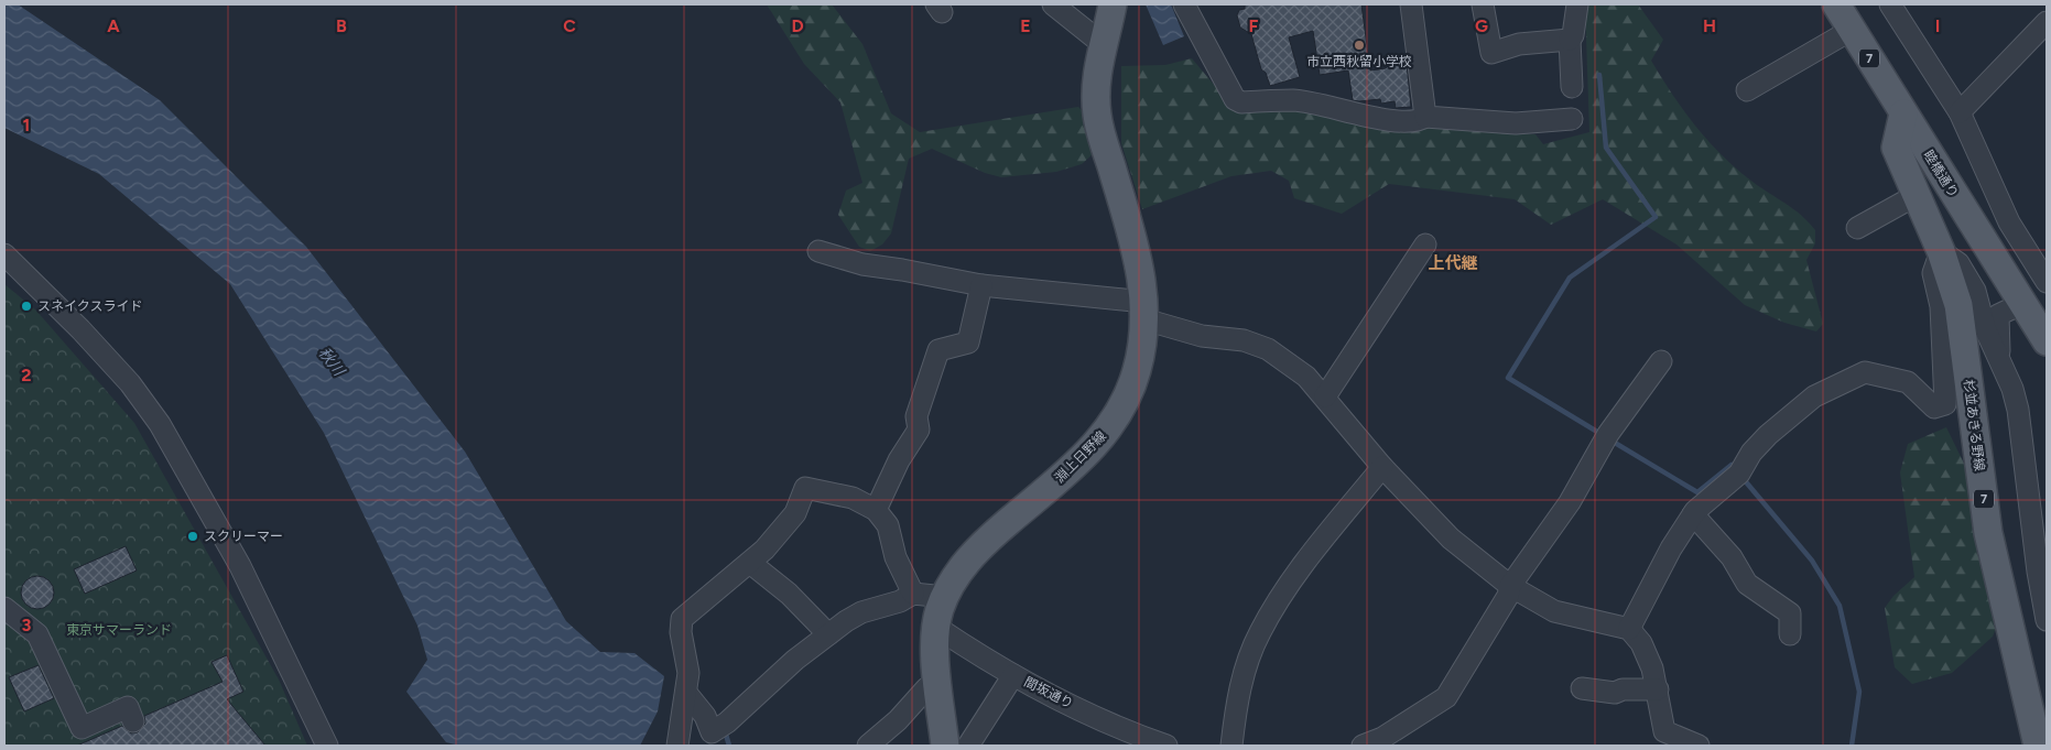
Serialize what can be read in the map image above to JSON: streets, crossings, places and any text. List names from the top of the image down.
{
  "streets": {
    "main road": [
      "7",
      "睦橋通り",
      "杉並あきる野線",
      "淵上日野線"
    ],
    "street": ["間坂通り"]
  },
  "crossings": [
    ["睦橋通り", "杉並あきる野線"],
    ["淵上日野線", "間坂通り"]
  ],
  "districts": ["上代継"],
  "water": ["秋川"],
  "parks": ["東京サマーランド"],
  "places": ["市立西秋留小学校", "スネイクスライド", "スクリーマー"],
  "grid": {
    "columns": [
      "A",
      "B",
      "C",
      "D",
      "E",
      "F",
      "G",
      "H",
      "I"
    ],
    "rows": ["1", "2", "3"]
  }
}
